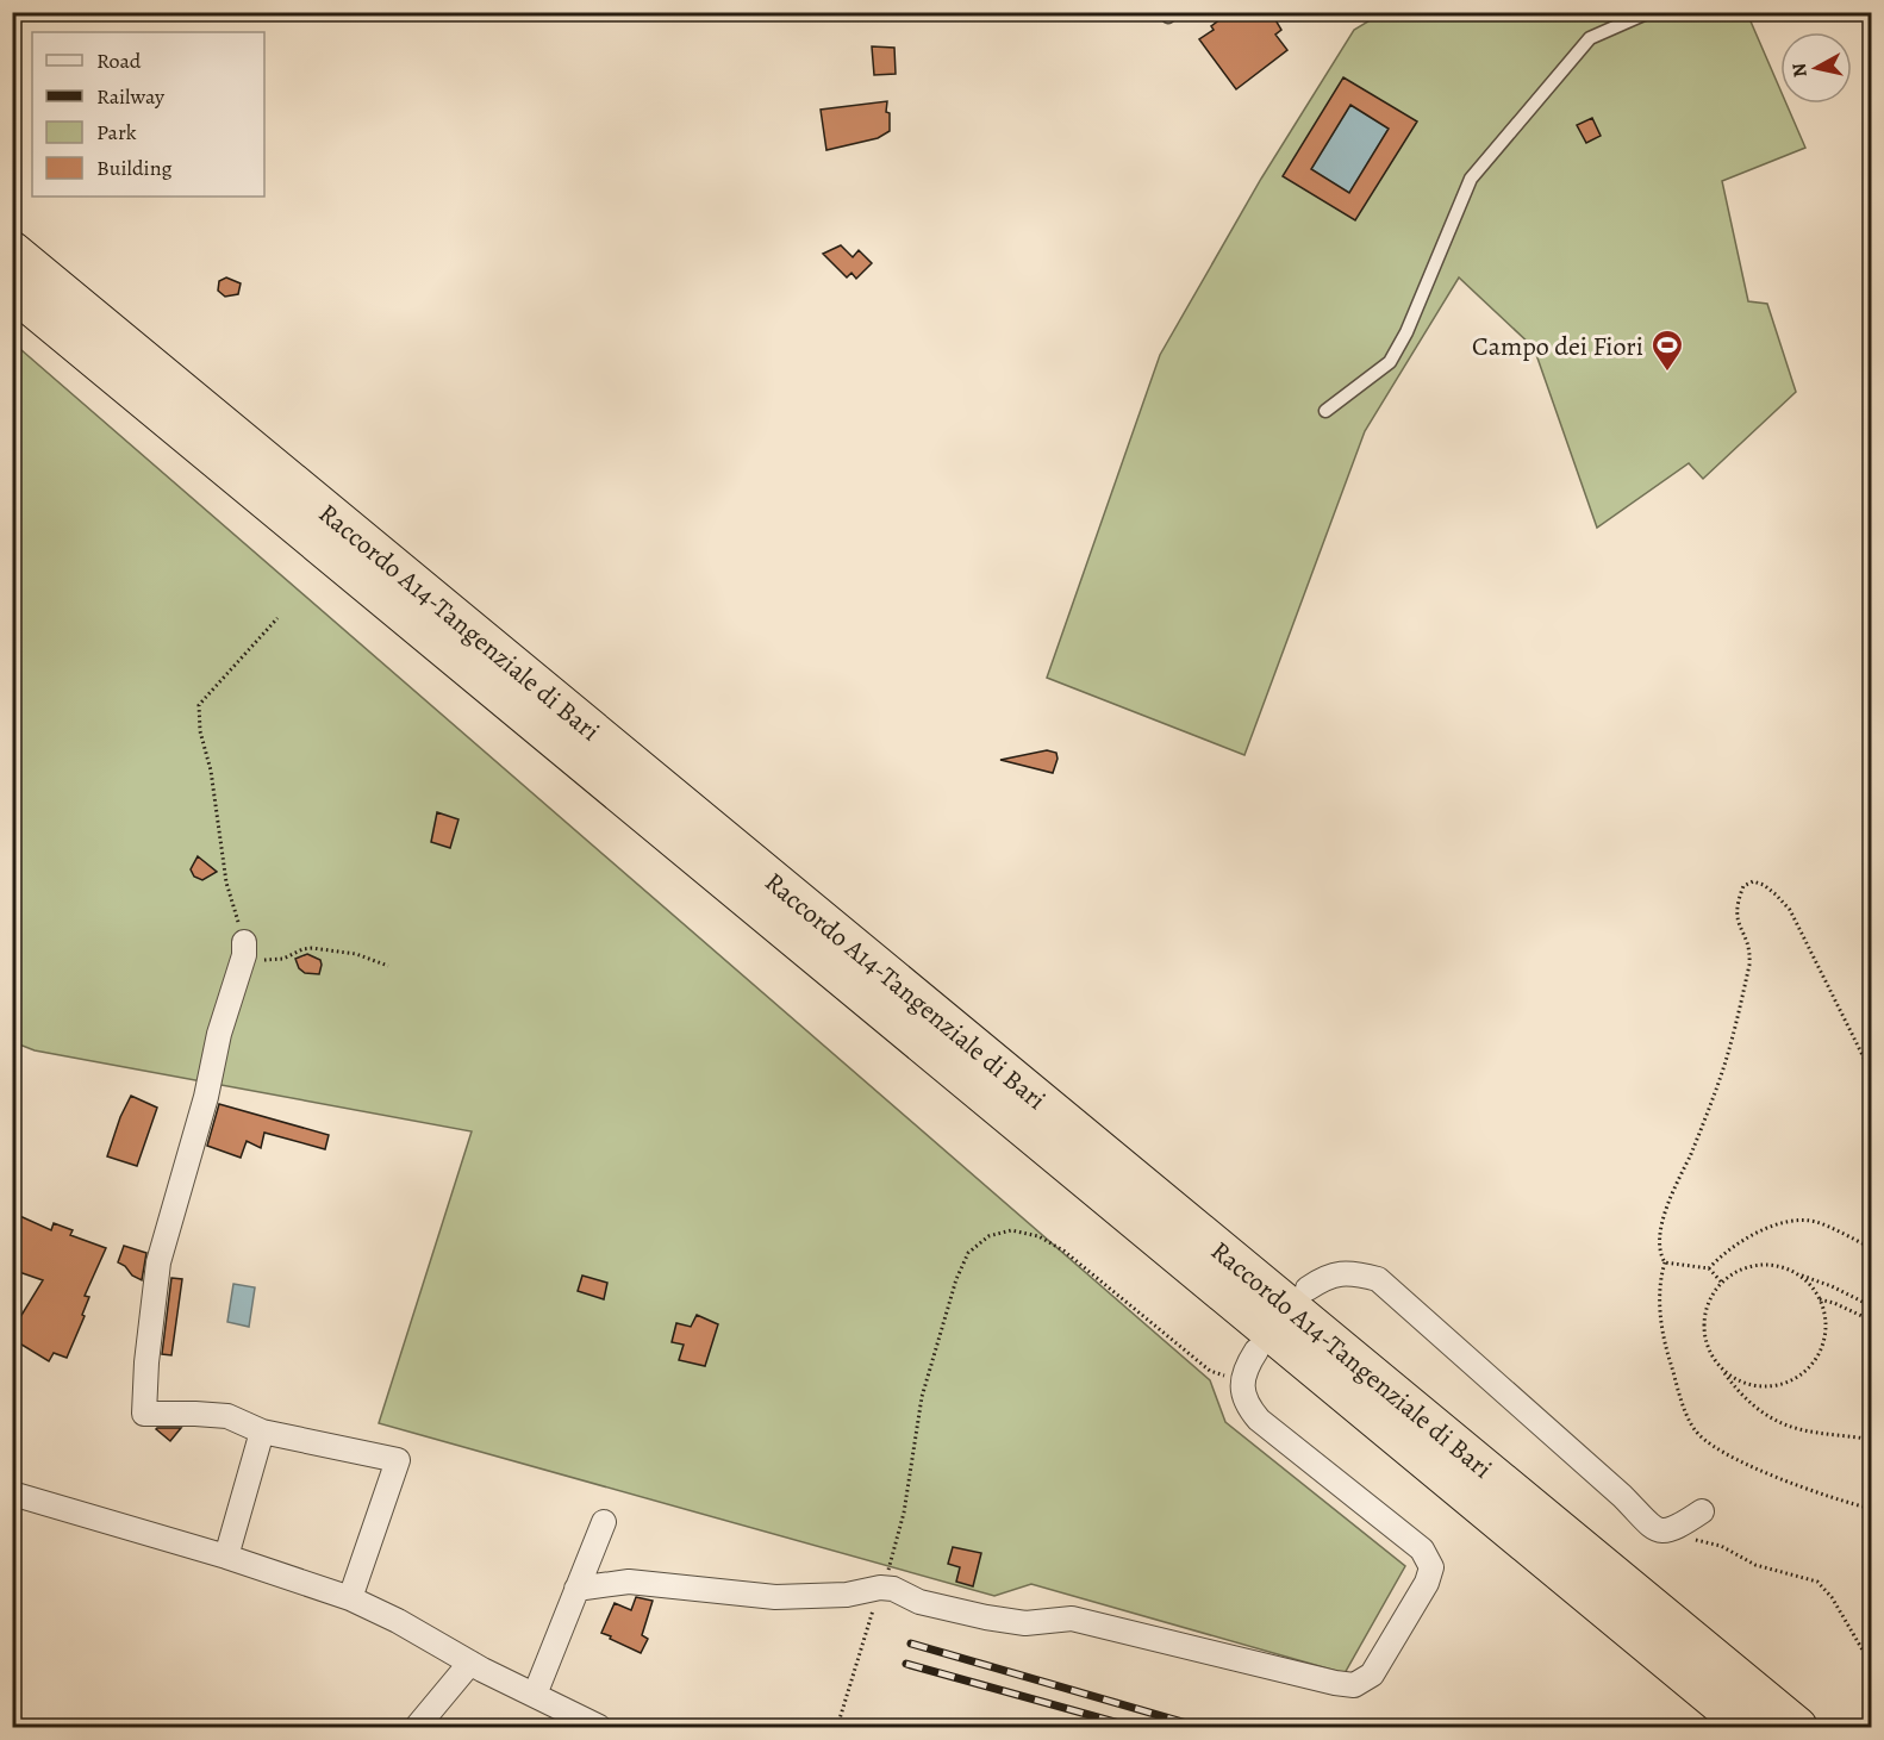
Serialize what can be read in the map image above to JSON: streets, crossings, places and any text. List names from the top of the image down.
{
  "streets": {
    "highway": ["Raccordo A14-Tangenziale di Bari"]
  },
  "places": {
    "sports": ["Campo dei Fiori"]
  },
  "legend": [
    "Road",
    "Railway",
    "Park",
    "Building"
  ],
  "north": "left"
}
